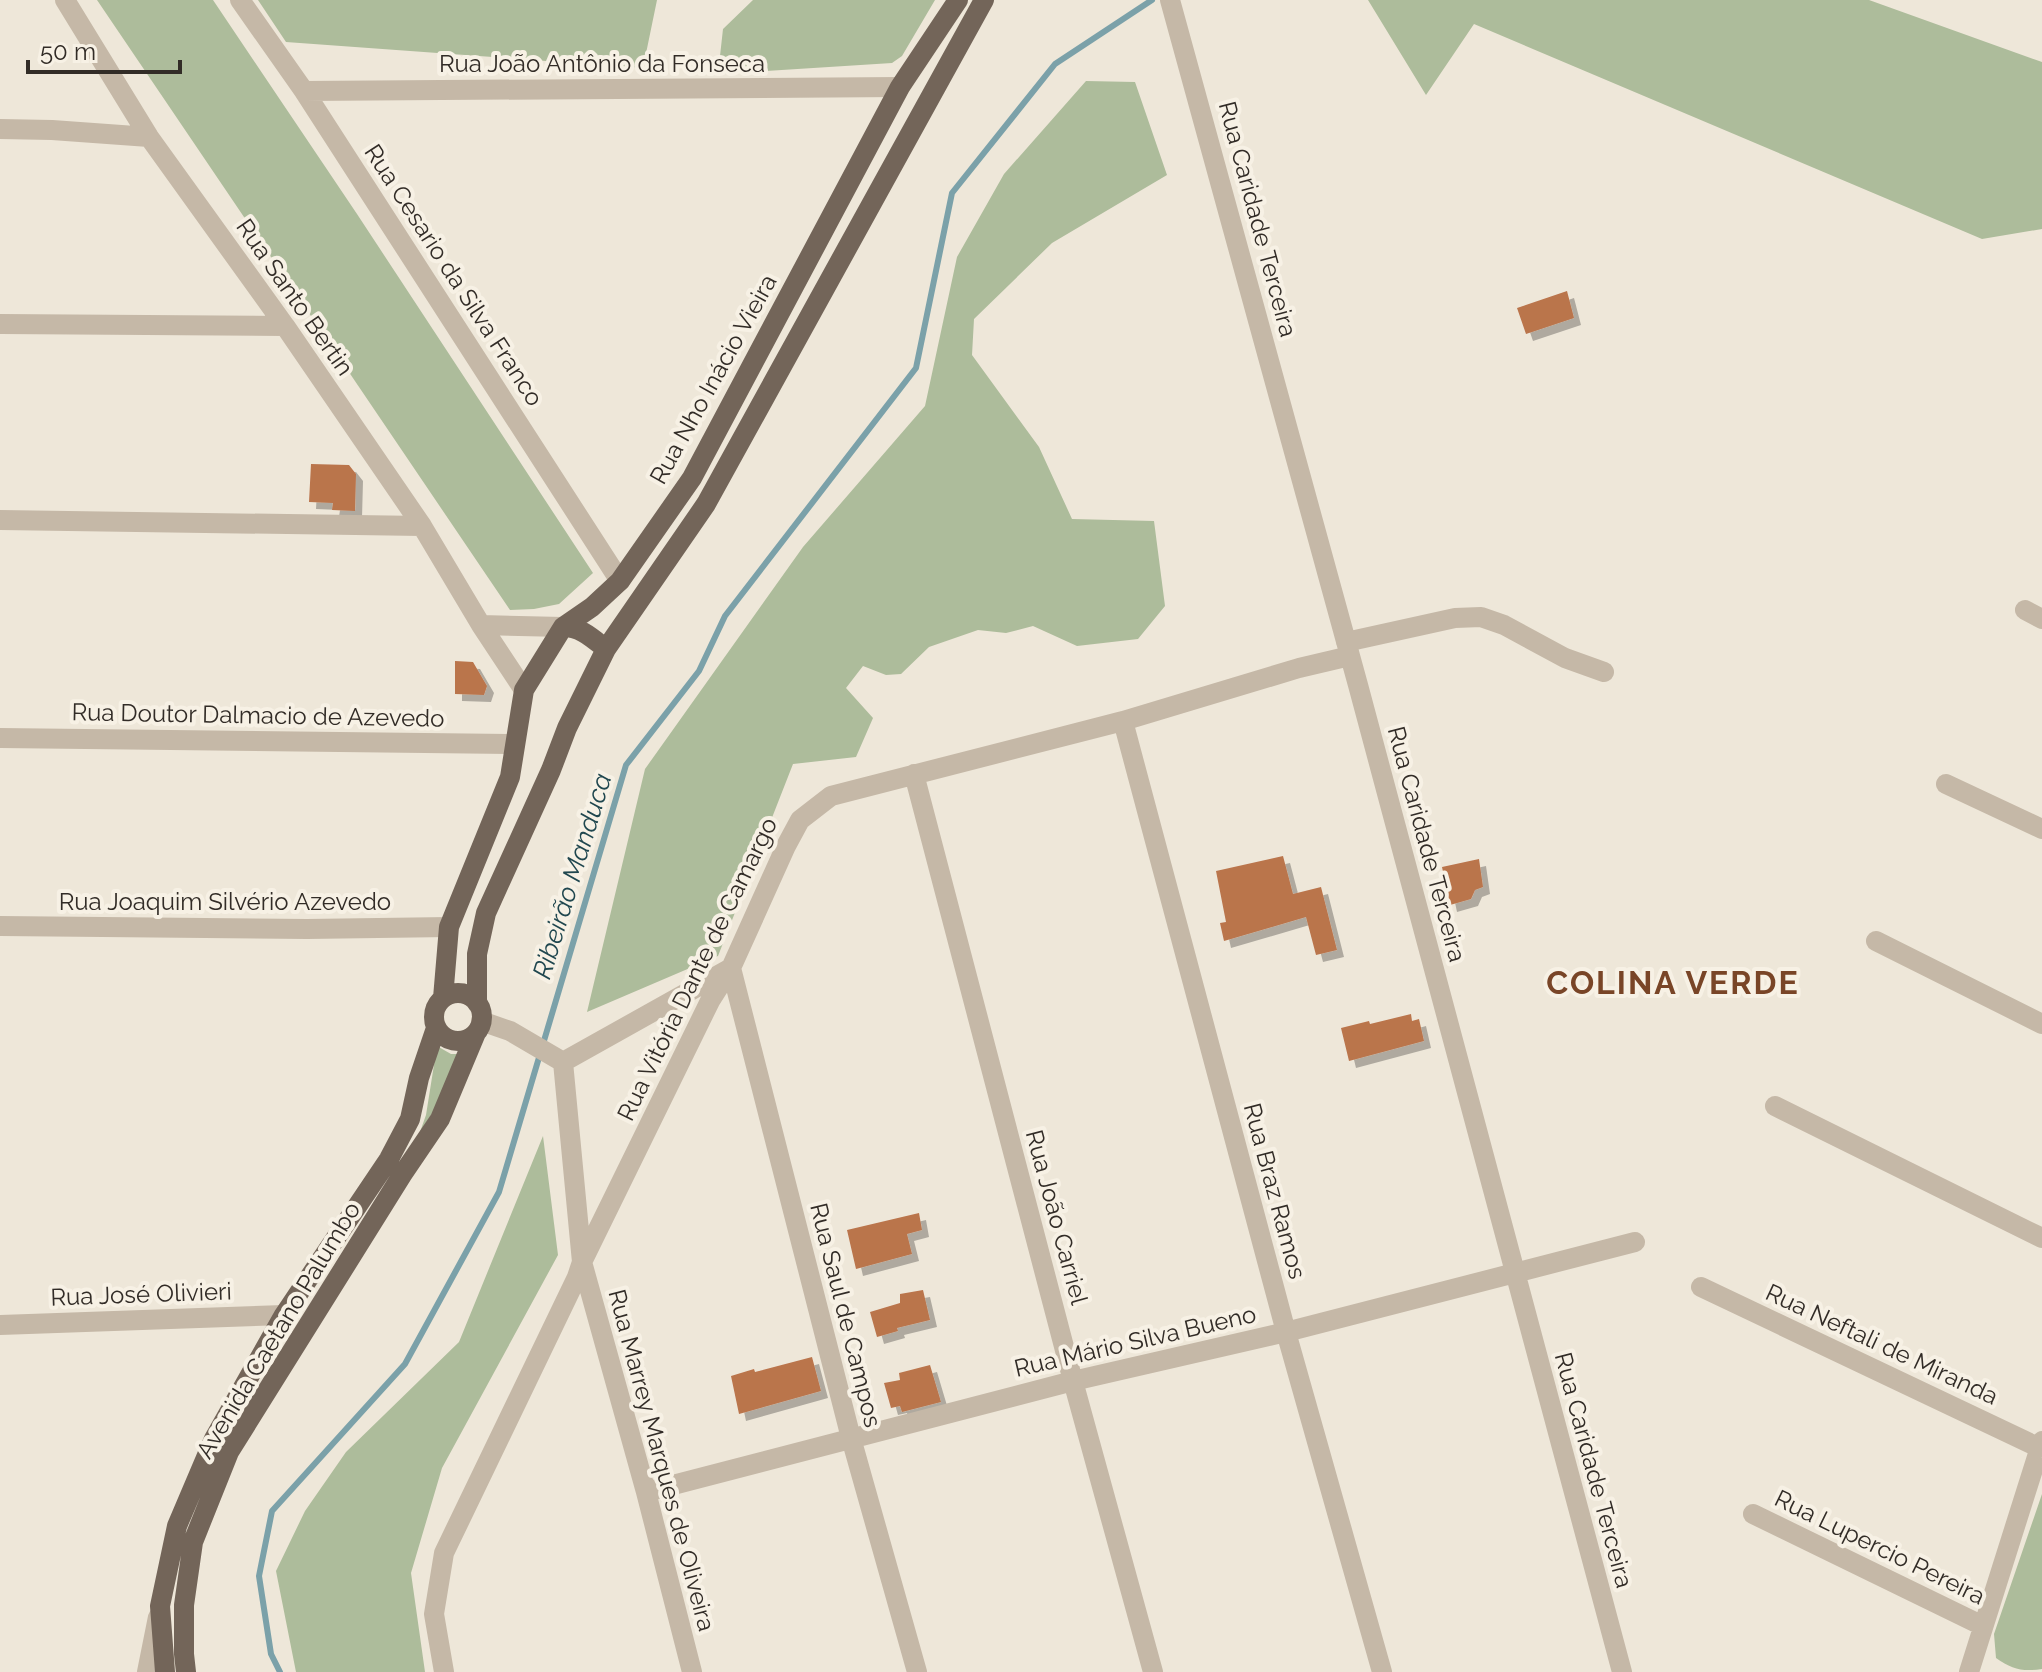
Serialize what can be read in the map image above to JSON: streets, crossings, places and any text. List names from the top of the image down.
{
  "streets": {
    "main road": ["Rua Nho Inácio Vieira", "Avenida Caetano Palumbo"],
    "street": [
      "Rua João Antônio da Fonseca",
      "Rua Caridade Terceira",
      "Rua Cesario da Silva Franco",
      "Rua Santo Bertin",
      "Rua Doutor Dalmacio de Azevedo",
      "Rua Joaquim Silvério Azevedo",
      "Rua Vitória Dante de Camargo",
      "Rua Braz Ramos",
      "Rua João Carriel",
      "Rua José Olivieri",
      "Rua Saul de Campos",
      "Rua Mário Silva Bueno",
      "Rua Neftali de Miranda",
      "Rua Marrey Marques de Oliveira",
      "Rua Lupercio Pereira"
    ]
  },
  "crossings": [
    ["Rua João Antônio da Fonseca", "Rua Cesario da Silva Franco"],
    ["Rua João Antônio da Fonseca", "Rua Nho Inácio Vieira"],
    ["Rua Caridade Terceira", "Rua Vitória Dante de Camargo"],
    ["Rua Caridade Terceira", "Rua Mário Silva Bueno"],
    ["Rua Cesario da Silva Franco", "Rua Nho Inácio Vieira"],
    ["Rua Santo Bertin", "Rua Nho Inácio Vieira"],
    ["Rua Nho Inácio Vieira", "Rua Doutor Dalmacio de Azevedo"],
    ["Rua Nho Inácio Vieira", "Rua Joaquim Silvério Azevedo"],
    ["Rua Nho Inácio Vieira", "Avenida Caetano Palumbo"],
    ["Rua Vitória Dante de Camargo", "Rua Braz Ramos"],
    ["Rua Vitória Dante de Camargo", "Rua João Carriel"],
    ["Rua Vitória Dante de Camargo", "Rua Saul de Campos"],
    ["Rua Vitória Dante de Camargo", "Rua Marrey Marques de Oliveira"],
    ["Rua Braz Ramos", "Rua Mário Silva Bueno"],
    ["Rua João Carriel", "Rua Mário Silva Bueno"],
    ["Rua José Olivieri", "Avenida Caetano Palumbo"],
    ["Rua Saul de Campos", "Rua Mário Silva Bueno"],
    ["Rua Mário Silva Bueno", "Rua Marrey Marques de Oliveira"]
  ],
  "districts": ["COLINA VERDE"],
  "water": ["Ribeirão Manduca"],
  "scale_bar": "50 m"
}
